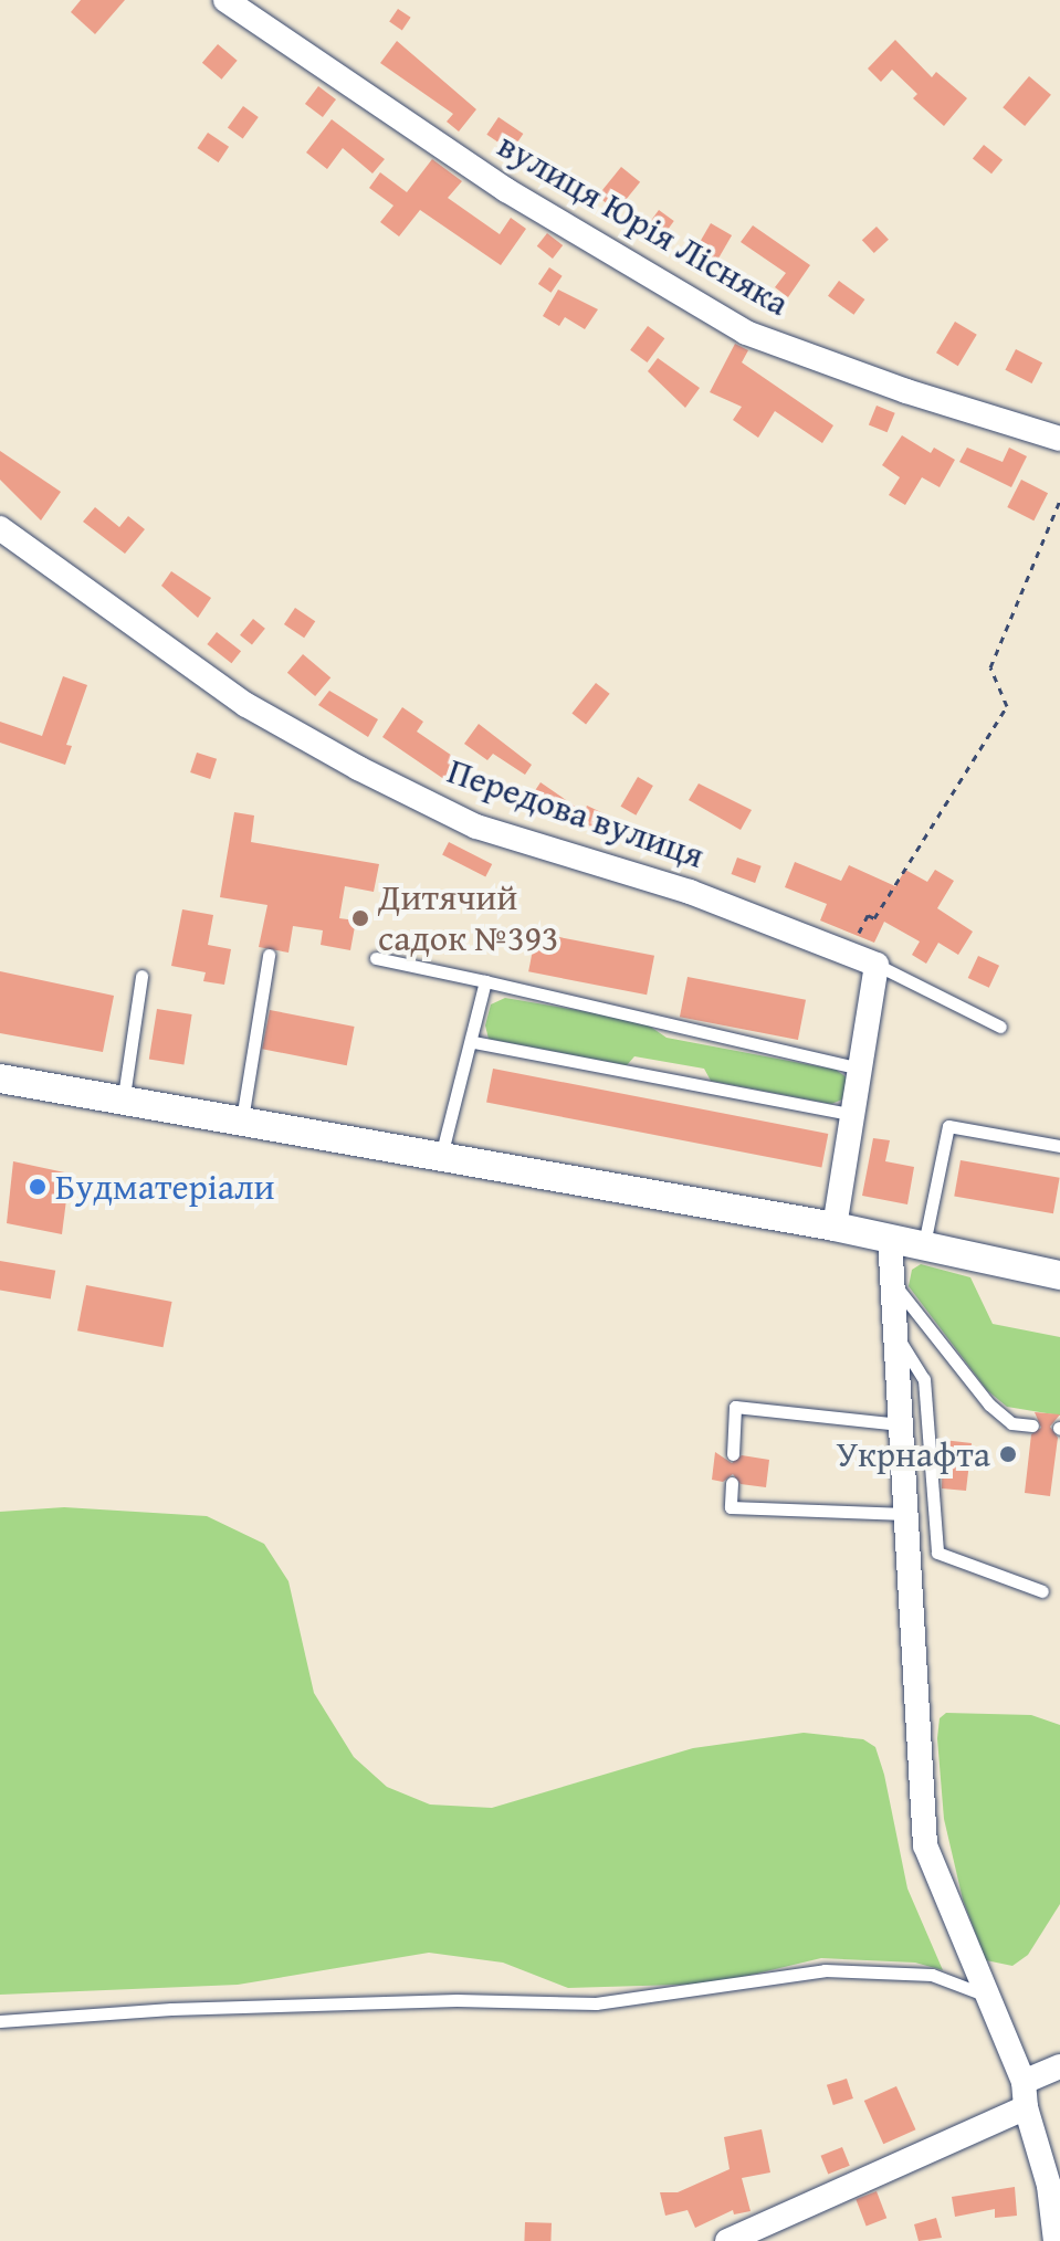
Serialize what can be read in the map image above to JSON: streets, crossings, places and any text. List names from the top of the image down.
{
  "streets": {
    "street": ["вулиця Юрія Лісняка", "Передова вулиця"]
  },
  "places": ["Дитячий садок №393", "Будматеріали", "Укрнафта"]
}
